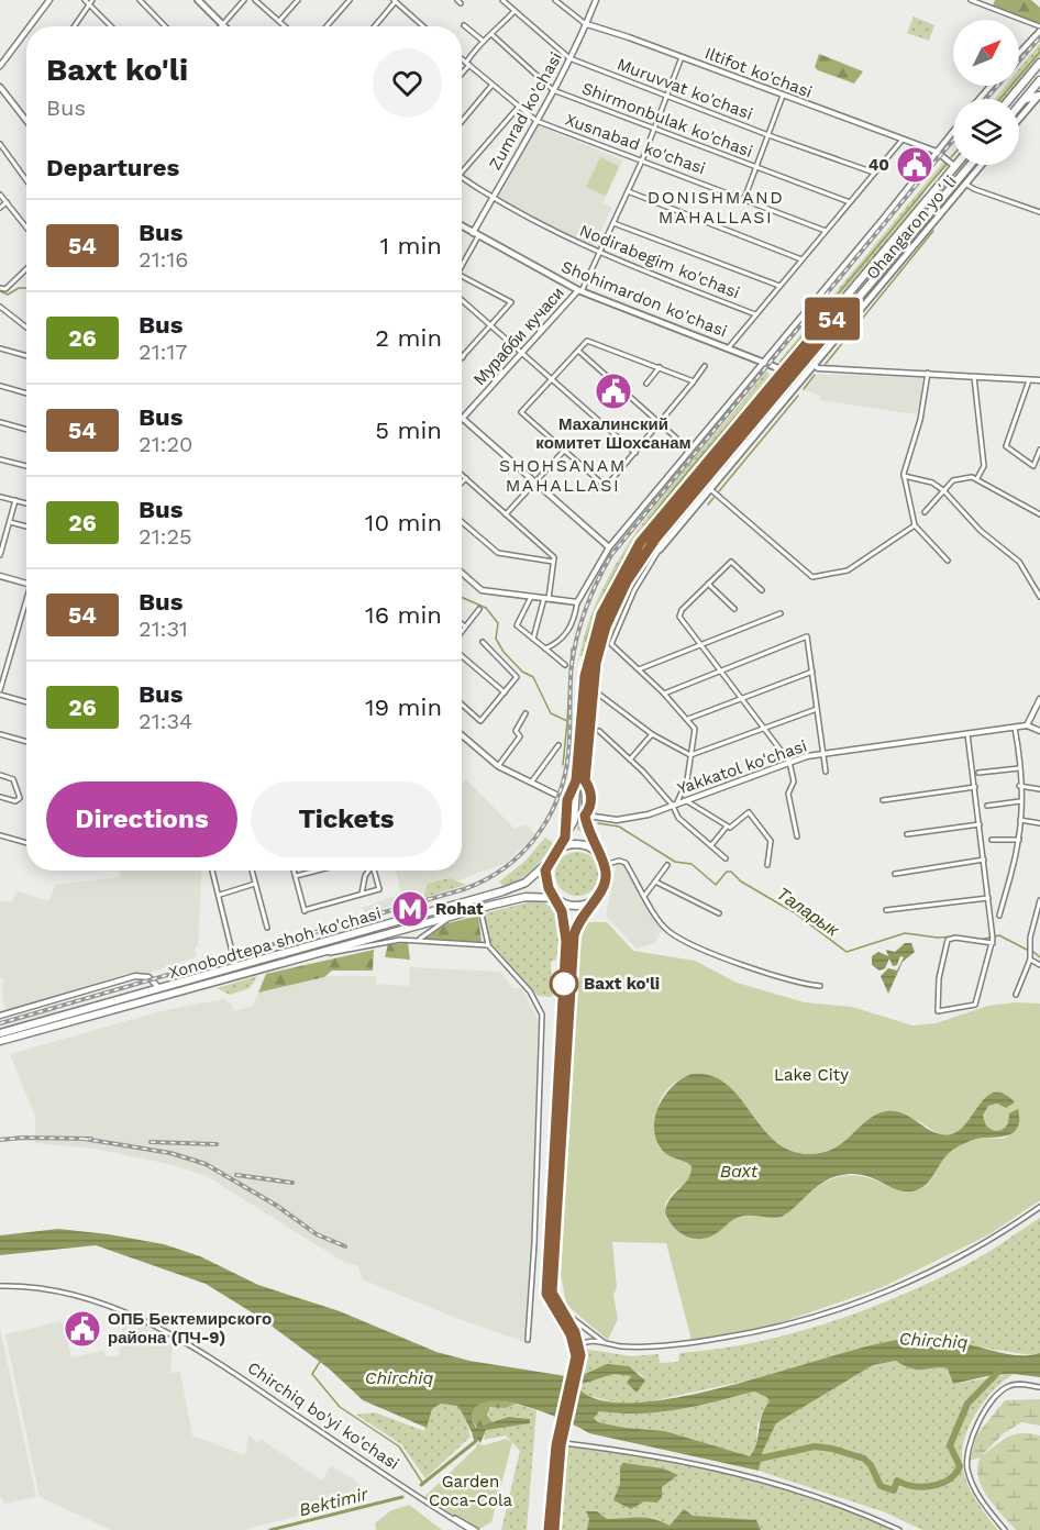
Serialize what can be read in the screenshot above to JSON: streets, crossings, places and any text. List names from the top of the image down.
{
  "streets": {
    "highway": ["Ohangaron yoʻli", "Shohimardon ko'chasi", "Xonobodtepa shoh ko'chasi"],
    "street": [
      "Iltifot ko'chasi",
      "Muruvvat ko'chasi",
      "Zumrad ko'chasi",
      "Shirmonbulak ko'chasi",
      "Xusnabad ko'chasi",
      "Nodirabegim ko'chasi",
      "Мурабби кучаси",
      "Yakkatol ko'chasi",
      "Chirchiq bo'yi ko'chasi"
    ]
  },
  "crossings": [
    ["Iltifot ko'chasi", "Zumrad ko'chasi"],
    ["Iltifot ko'chasi", "Ohangaron yoʻli"],
    ["Muruvvat ko'chasi", "Zumrad ko'chasi"],
    ["Zumrad ko'chasi", "Shirmonbulak ko'chasi"],
    ["Zumrad ko'chasi", "Xusnabad ko'chasi"],
    ["Zumrad ko'chasi", "Nodirabegim ko'chasi"],
    ["Zumrad ko'chasi", "Shohimardon ko'chasi"],
    ["Ohangaron yoʻli", "Shohimardon ko'chasi"],
    ["Ohangaron yoʻli", "Yakkatol ko'chasi"],
    ["Ohangaron yoʻli", "Xonobodtepa shoh ko'chasi"],
    ["Shohimardon ko'chasi", "Мурабби кучаси"]
  ],
  "districts": ["DONISHMAND MAHALLASI", "SHOHSANAM MAHALLASI"],
  "water": [
    "Таларык",
    "Baхt",
    "Chirchiq",
    "Bektimir"
  ],
  "parks": ["Lake City", "Garden Coca-Cola"],
  "places": {
    "public building": ["40", "Махалинский комитет Шохcанам", "ОПБ Бектемирского района (ПЧ-9)"],
    "metro station": ["Rohat"],
    "other": ["Baxt ko'li"]
  },
  "lines": ["bus line 54"],
  "north": "top right",
  "page": {
    "on_map": "54",
    "heading": [
      ["Baxt ko'li", "Bus"],
      "Departures"
    ],
    "list": [
      {
        "mark": "54",
        "name": "Bus",
        "note": "21:16",
        "value": "1 min"
      },
      {
        "mark": "26",
        "name": "Bus",
        "note": "21:17",
        "value": "2 min"
      },
      {
        "mark": "54",
        "name": "Bus",
        "note": "21:20",
        "value": "5 min"
      },
      {
        "mark": "26",
        "name": "Bus",
        "note": "21:25",
        "value": "10 min"
      },
      {
        "mark": "54",
        "name": "Bus",
        "note": "21:31",
        "value": "16 min"
      },
      {
        "mark": "26",
        "name": "Bus",
        "note": "21:34",
        "value": "19 min"
      }
    ],
    "buttons": ["Directions", "Tickets"]
  }
}
